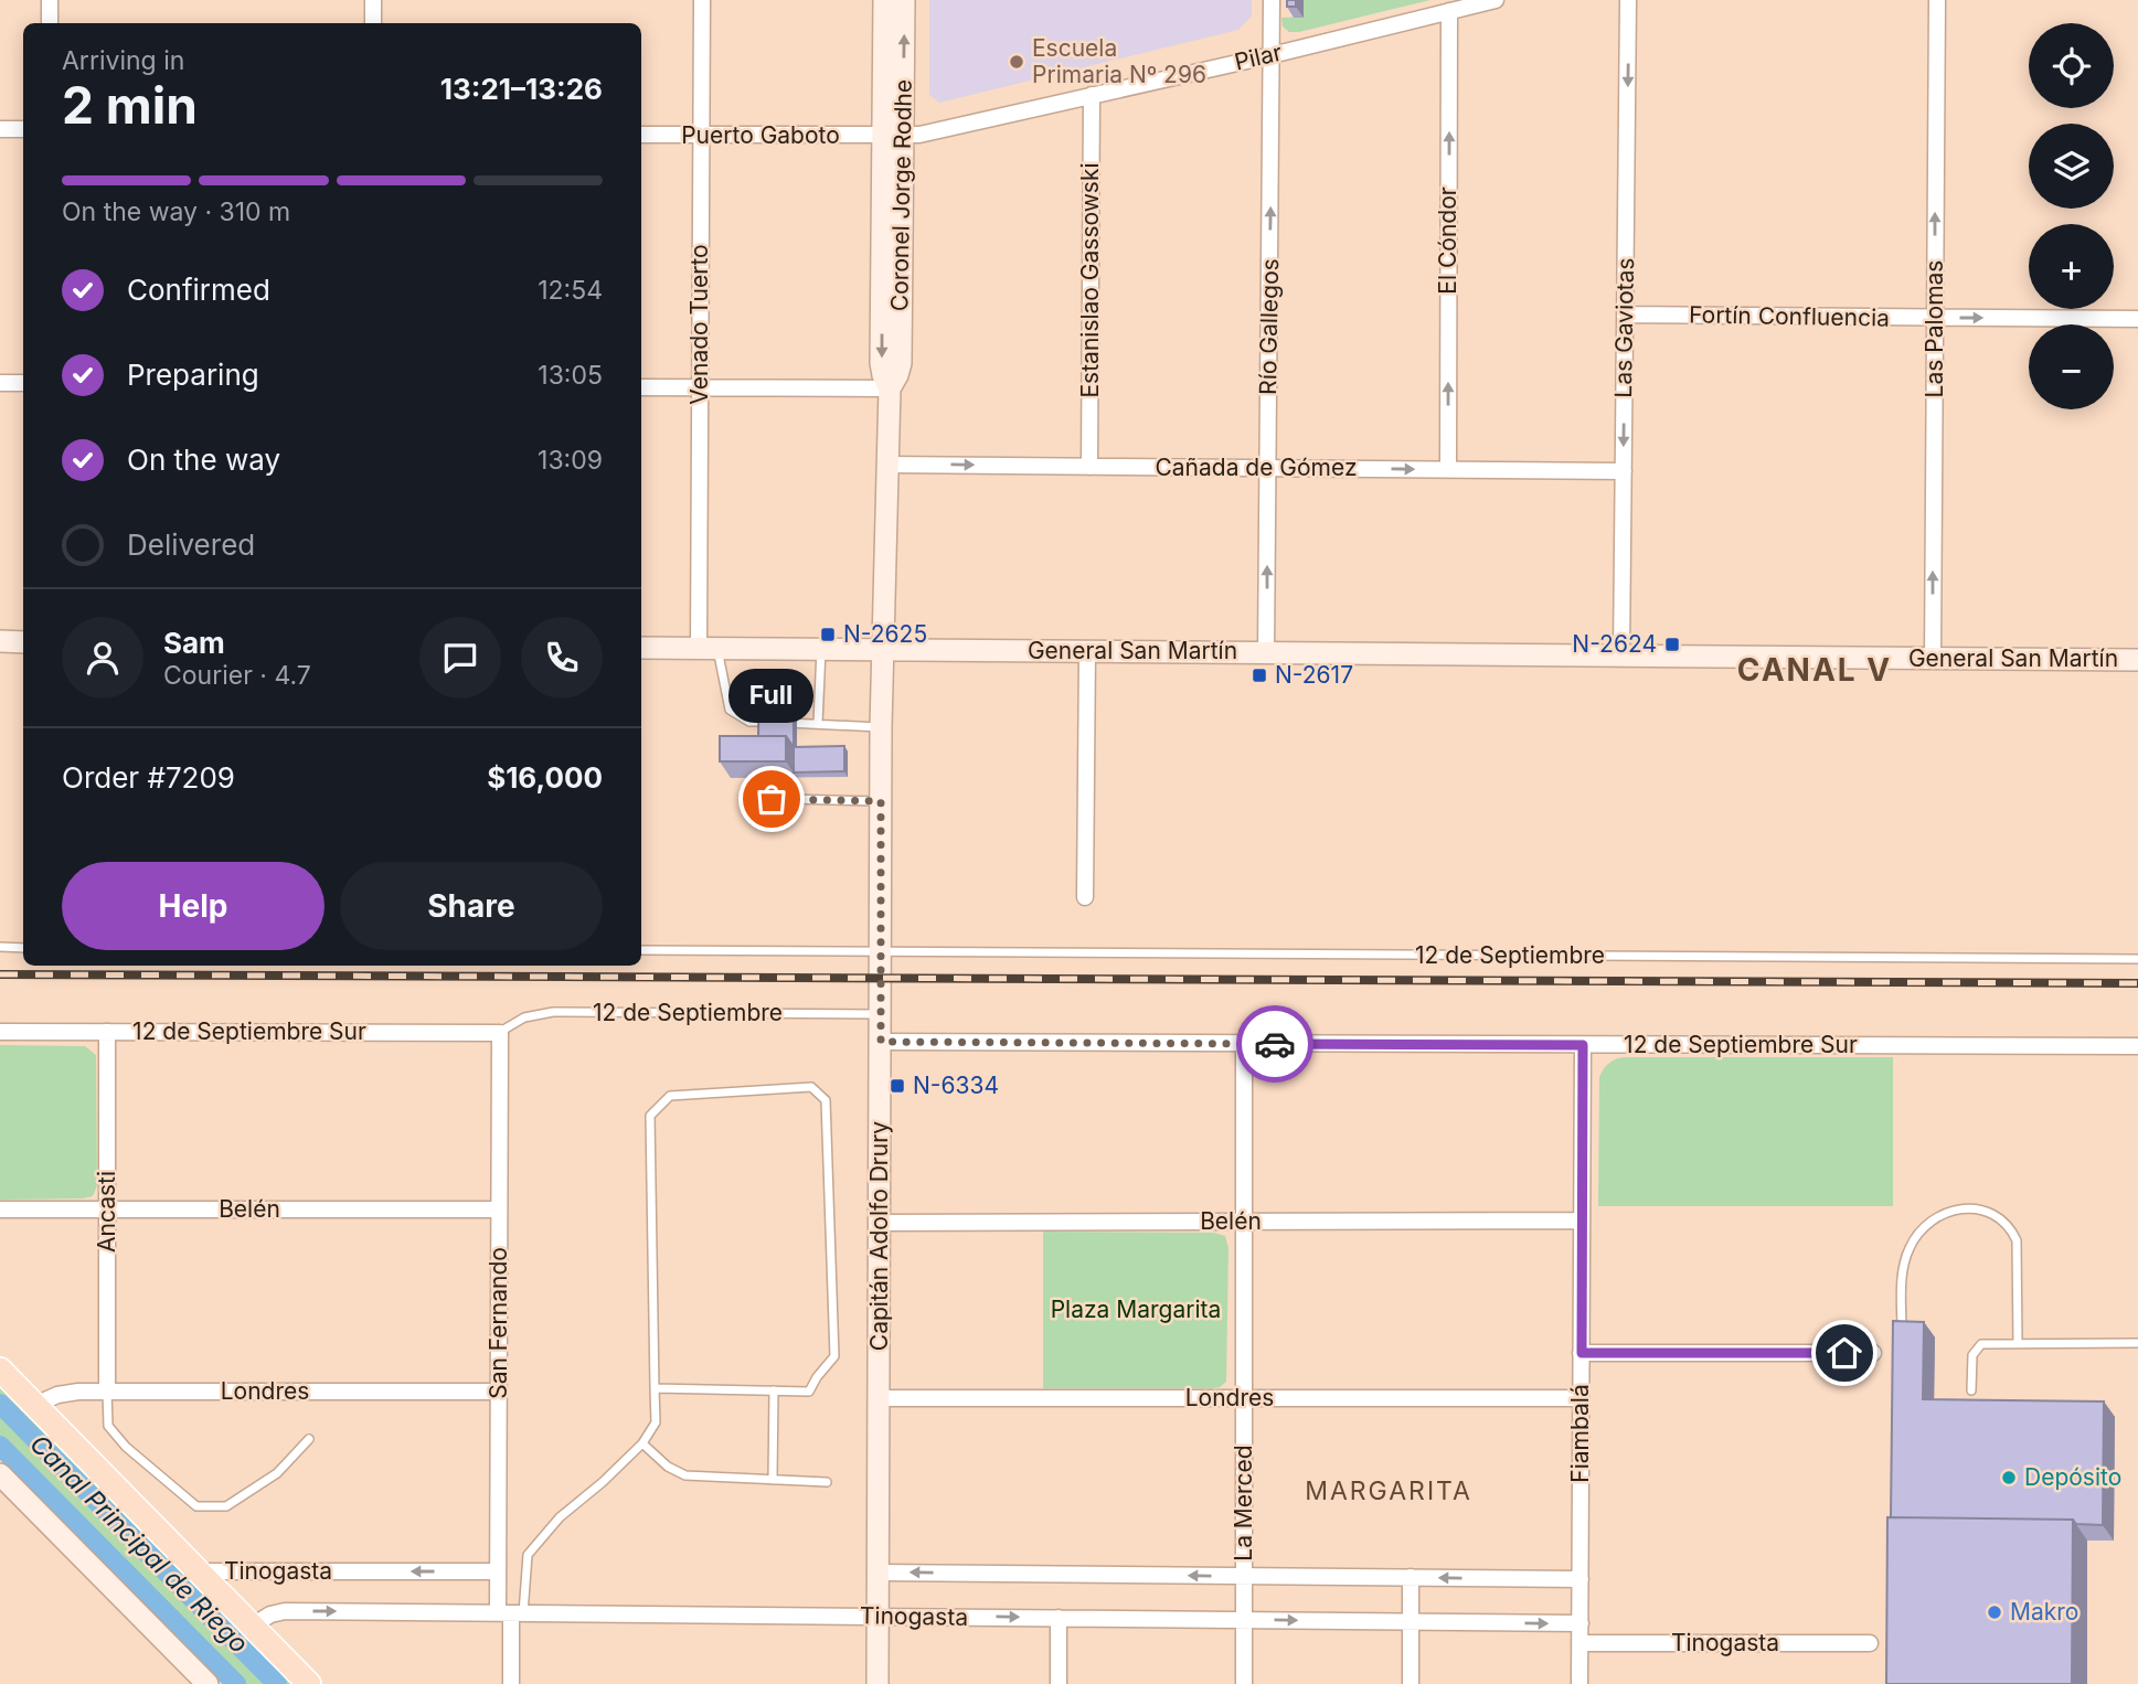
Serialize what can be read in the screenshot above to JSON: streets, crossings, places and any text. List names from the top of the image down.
{
  "streets": {
    "main road": ["Coronel Jorge Rodhe", "General San Martín", "Capitán Adolfo Drury"],
    "street": [
      "Pilar",
      "Puerto Gaboto",
      "El Cóndor",
      "Estanislao Gassowski",
      "Fortín Confluencia",
      "Venado Tuerto",
      "Río Gallegos",
      "Las Gaviotas",
      "Las Palomas",
      "Cañada de Gómez",
      "12 de Septiembre Sur",
      "Belén",
      "Ancasti",
      "San Fernando",
      "Londres",
      "Fiambalá",
      "La Merced",
      "Tinogasta"
    ],
    "lane": ["12 de Septiembre"]
  },
  "crossings": [
    ["Pilar", "Puerto Gaboto"],
    ["Pilar", "Coronel Jorge Rodhe"],
    ["Pilar", "El Cóndor"],
    ["Pilar", "Estanislao Gassowski"],
    ["Pilar", "Río Gallegos"],
    ["Puerto Gaboto", "Coronel Jorge Rodhe"],
    ["Puerto Gaboto", "Venado Tuerto"],
    ["Coronel Jorge Rodhe", "Cañada de Gómez"],
    ["Coronel Jorge Rodhe", "General San Martín"],
    ["Coronel Jorge Rodhe", "Capitán Adolfo Drury"],
    ["El Cóndor", "Cañada de Gómez"],
    ["Estanislao Gassowski", "Cañada de Gómez"],
    ["Fortín Confluencia", "Las Gaviotas"],
    ["Fortín Confluencia", "Las Palomas"],
    ["Venado Tuerto", "General San Martín"],
    ["Río Gallegos", "Cañada de Gómez"],
    ["Río Gallegos", "General San Martín"],
    ["Las Gaviotas", "Cañada de Gómez"],
    ["Las Gaviotas", "General San Martín"],
    ["Las Palomas", "General San Martín"],
    ["General San Martín", "Capitán Adolfo Drury"],
    ["12 de Septiembre", "12 de Septiembre Sur"],
    ["12 de Septiembre", "Capitán Adolfo Drury"],
    ["12 de Septiembre", "San Fernando"],
    ["12 de Septiembre Sur", "Ancasti"],
    ["12 de Septiembre Sur", "Capitán Adolfo Drury"],
    ["12 de Septiembre Sur", "San Fernando"],
    ["12 de Septiembre Sur", "Fiambalá"],
    ["12 de Septiembre Sur", "La Merced"],
    ["Belén", "Ancasti"],
    ["Belén", "Capitán Adolfo Drury"],
    ["Belén", "San Fernando"],
    ["Belén", "Fiambalá"],
    ["Belén", "La Merced"],
    ["Ancasti", "Londres"],
    ["Capitán Adolfo Drury", "Londres"],
    ["Capitán Adolfo Drury", "Tinogasta"],
    ["San Fernando", "Londres"],
    ["San Fernando", "Tinogasta"],
    ["Londres", "Fiambalá"],
    ["Londres", "La Merced"],
    ["Fiambalá", "Tinogasta"],
    ["La Merced", "Tinogasta"]
  ],
  "one_way": [
    "El Cóndor",
    "Fortín Confluencia",
    "Río Gallegos",
    "Las Gaviotas",
    "Las Palomas",
    "Cañada de Gómez"
  ],
  "districts": ["CANAL V", "MARGARITA"],
  "water": ["Canal Principal de Riego"],
  "parks": ["Plaza Margarita"],
  "places": {
    "other": [
      "Escuela Primaria Nº 296",
      "Full",
      "Depósito",
      "Makro"
    ],
    "transit": [
      "N-2625",
      "N-2624",
      "N-2617",
      "N-6334"
    ]
  },
  "page": {
    "map_buttons": ["+", "−"],
    "heading": ["2 min", "Arriving in", "13:21–13:26"],
    "panel": [
      "Sam",
      "Courier · 4.7",
      "Order #7209",
      "$16,000"
    ],
    "bar": "On the way · 310 m",
    "list": [
      ["Confirmed", "12:54"],
      ["Preparing", "13:05"],
      ["On the way", "13:09"],
      "Delivered"
    ],
    "bubble": "Full",
    "buttons": ["Help", "Share"]
  }
}
